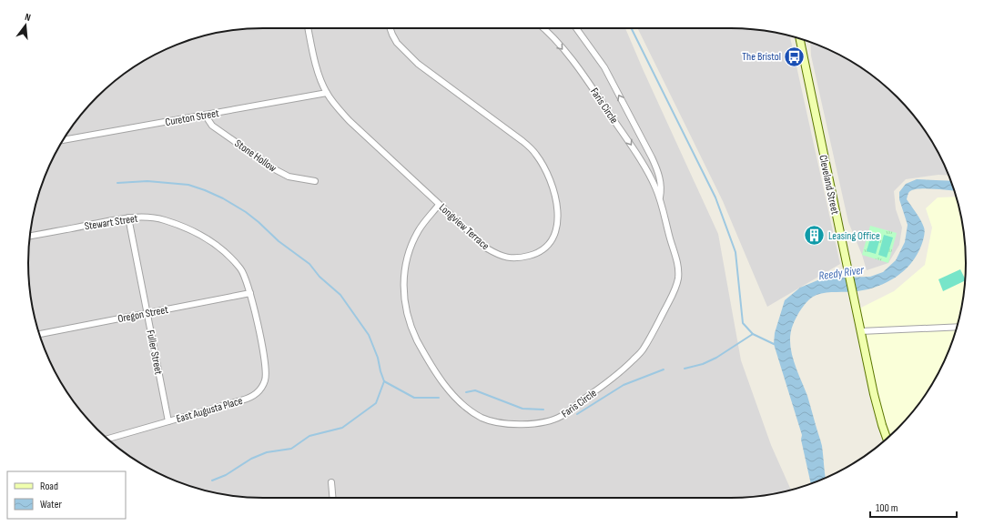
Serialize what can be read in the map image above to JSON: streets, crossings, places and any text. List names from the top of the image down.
{
  "streets": {
    "street": [
      "Faris Circle",
      "Cureton Street",
      "Stone Hollow",
      "Cleveland Street",
      "Stewart Street",
      "Longview Terrace",
      "Oregon Street",
      "Fuller Street",
      "East Augusta Place"
    ]
  },
  "crossings": [
    ["Faris Circle", "Longview Terrace"],
    ["Cureton Street", "Stone Hollow"],
    ["Cureton Street", "Longview Terrace"],
    ["Stewart Street", "Oregon Street"],
    ["Stewart Street", "Fuller Street"],
    ["Stewart Street", "East Augusta Place"],
    ["Oregon Street", "Fuller Street"],
    ["Oregon Street", "East Augusta Place"],
    ["Fuller Street", "East Augusta Place"]
  ],
  "water": ["Reedy River"],
  "places": {
    "bus stop": ["The Bristol"],
    "building": ["Leasing Office"]
  },
  "legend": ["Road", "Water"],
  "scale_bar": "100 m",
  "north": "top"
}
